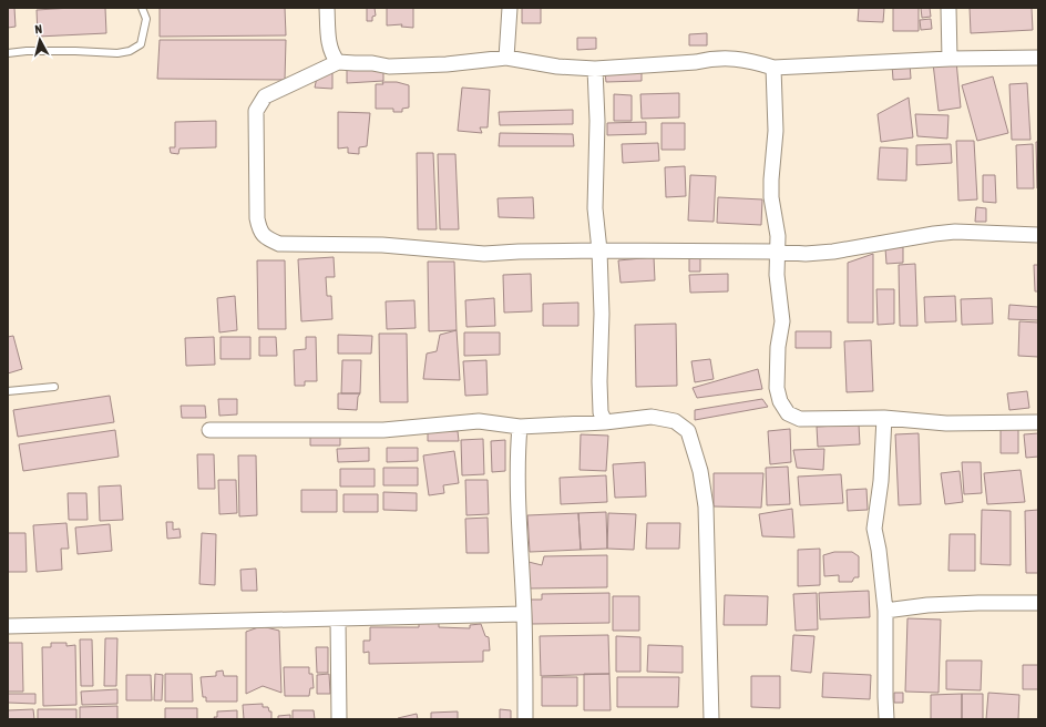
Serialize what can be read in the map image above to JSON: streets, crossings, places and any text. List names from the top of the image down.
{
  "north": "top"
}
